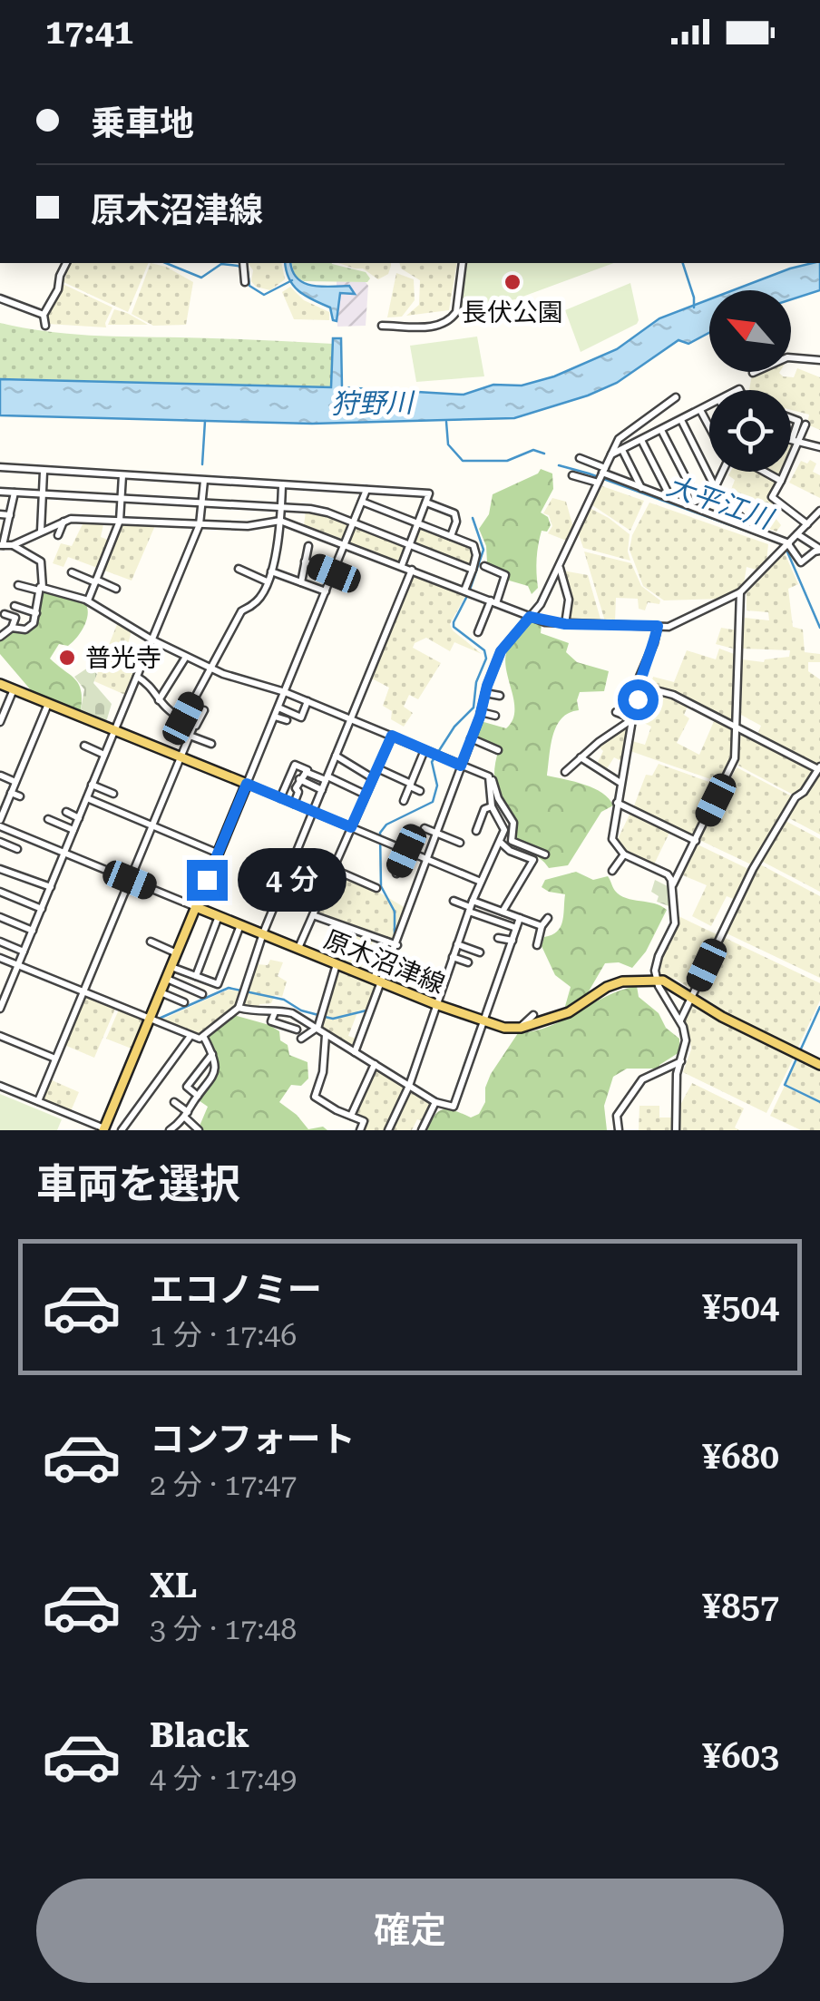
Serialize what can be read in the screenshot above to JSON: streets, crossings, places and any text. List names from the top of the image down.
{
  "streets": {
    "main road": ["原木沼津線"]
  },
  "water": ["狩野川", "大平江川"],
  "places": ["長伏公園", "普光寺"],
  "north": "top left",
  "page": {
    "status": "17:41",
    "banner": ["乗車地", "原木沼津線"],
    "bubble": "4 分",
    "heading": "車両を選択",
    "list": [
      {
        "name": "エコノミー",
        "note": "1 分 · 17:46",
        "value": "¥504"
      },
      {
        "name": "コンフォート",
        "note": "2 分 · 17:47",
        "value": "¥680"
      },
      {
        "name": "XL",
        "note": "3 分 · 17:48",
        "value": "¥857"
      },
      {
        "name": "Black",
        "note": "4 分 · 17:49",
        "value": "¥603"
      }
    ],
    "buttons": "確定"
  }
}
